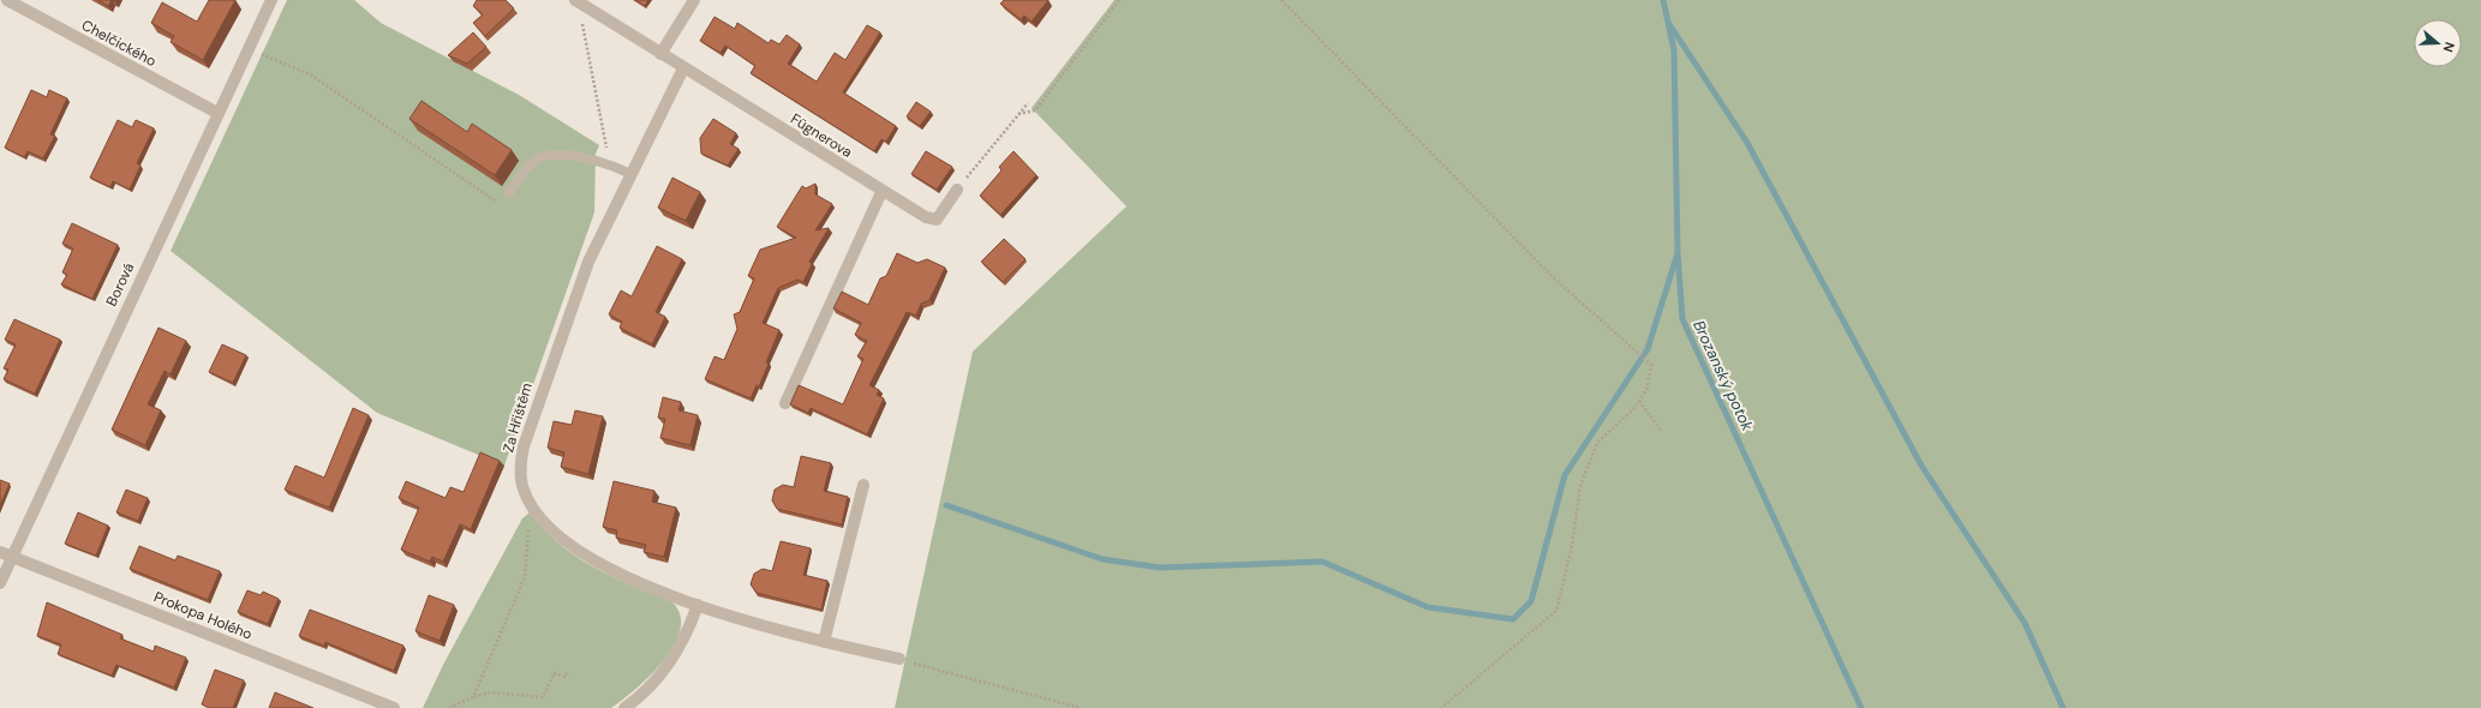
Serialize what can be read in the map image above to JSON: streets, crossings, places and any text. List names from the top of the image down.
{
  "streets": {
    "street": [
      "Chelčického",
      "Fügnerova",
      "Borová",
      "Za Hřištěm",
      "Prokopa Holého"
    ]
  },
  "crossings": [
    ["Chelčického", "Borová"],
    ["Fügnerova", "Za Hřištěm"],
    ["Borová", "Prokopa Holého"]
  ],
  "water": ["Brozanský potok"],
  "north": "right"
}
